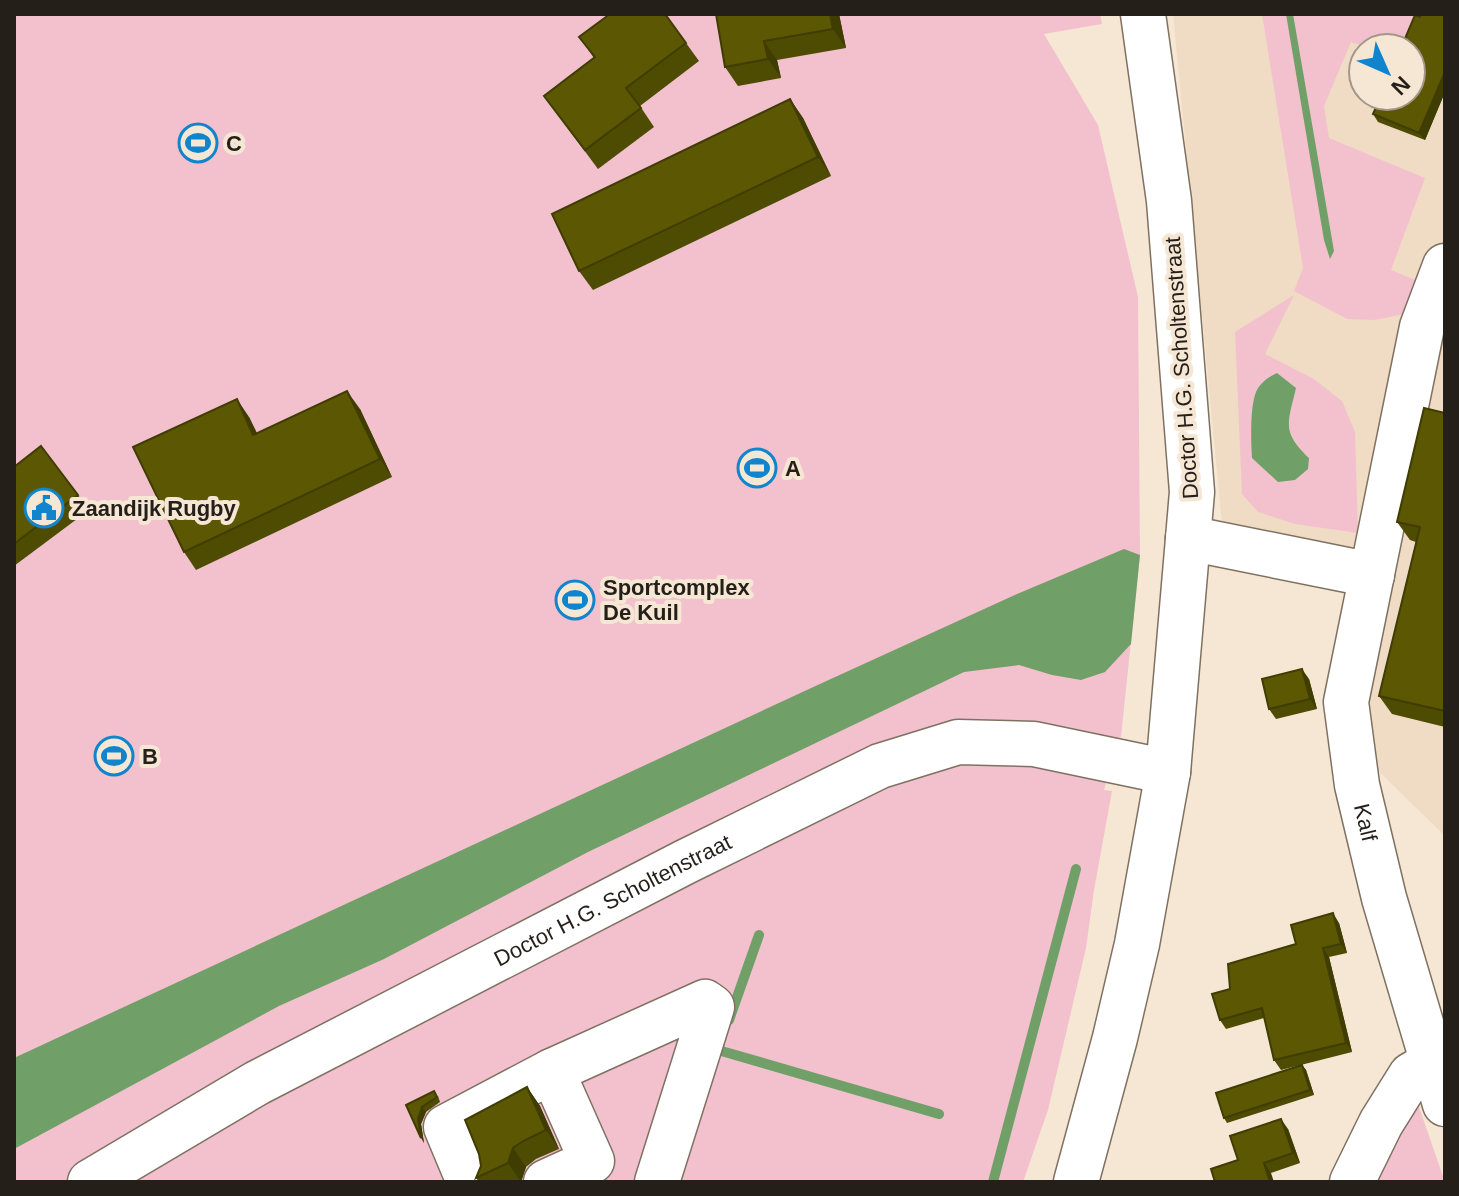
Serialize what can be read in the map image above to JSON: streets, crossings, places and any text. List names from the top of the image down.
{
  "streets": {
    "street": ["Doctor H.G. Scholtenstraat", "Kalf"]
  },
  "places": {
    "sports": [
      "C",
      "A",
      "Sportcomplex De Kuil",
      "B"
    ],
    "public building": ["Zaandijk Rugby"]
  },
  "north": "bottom right"
}
